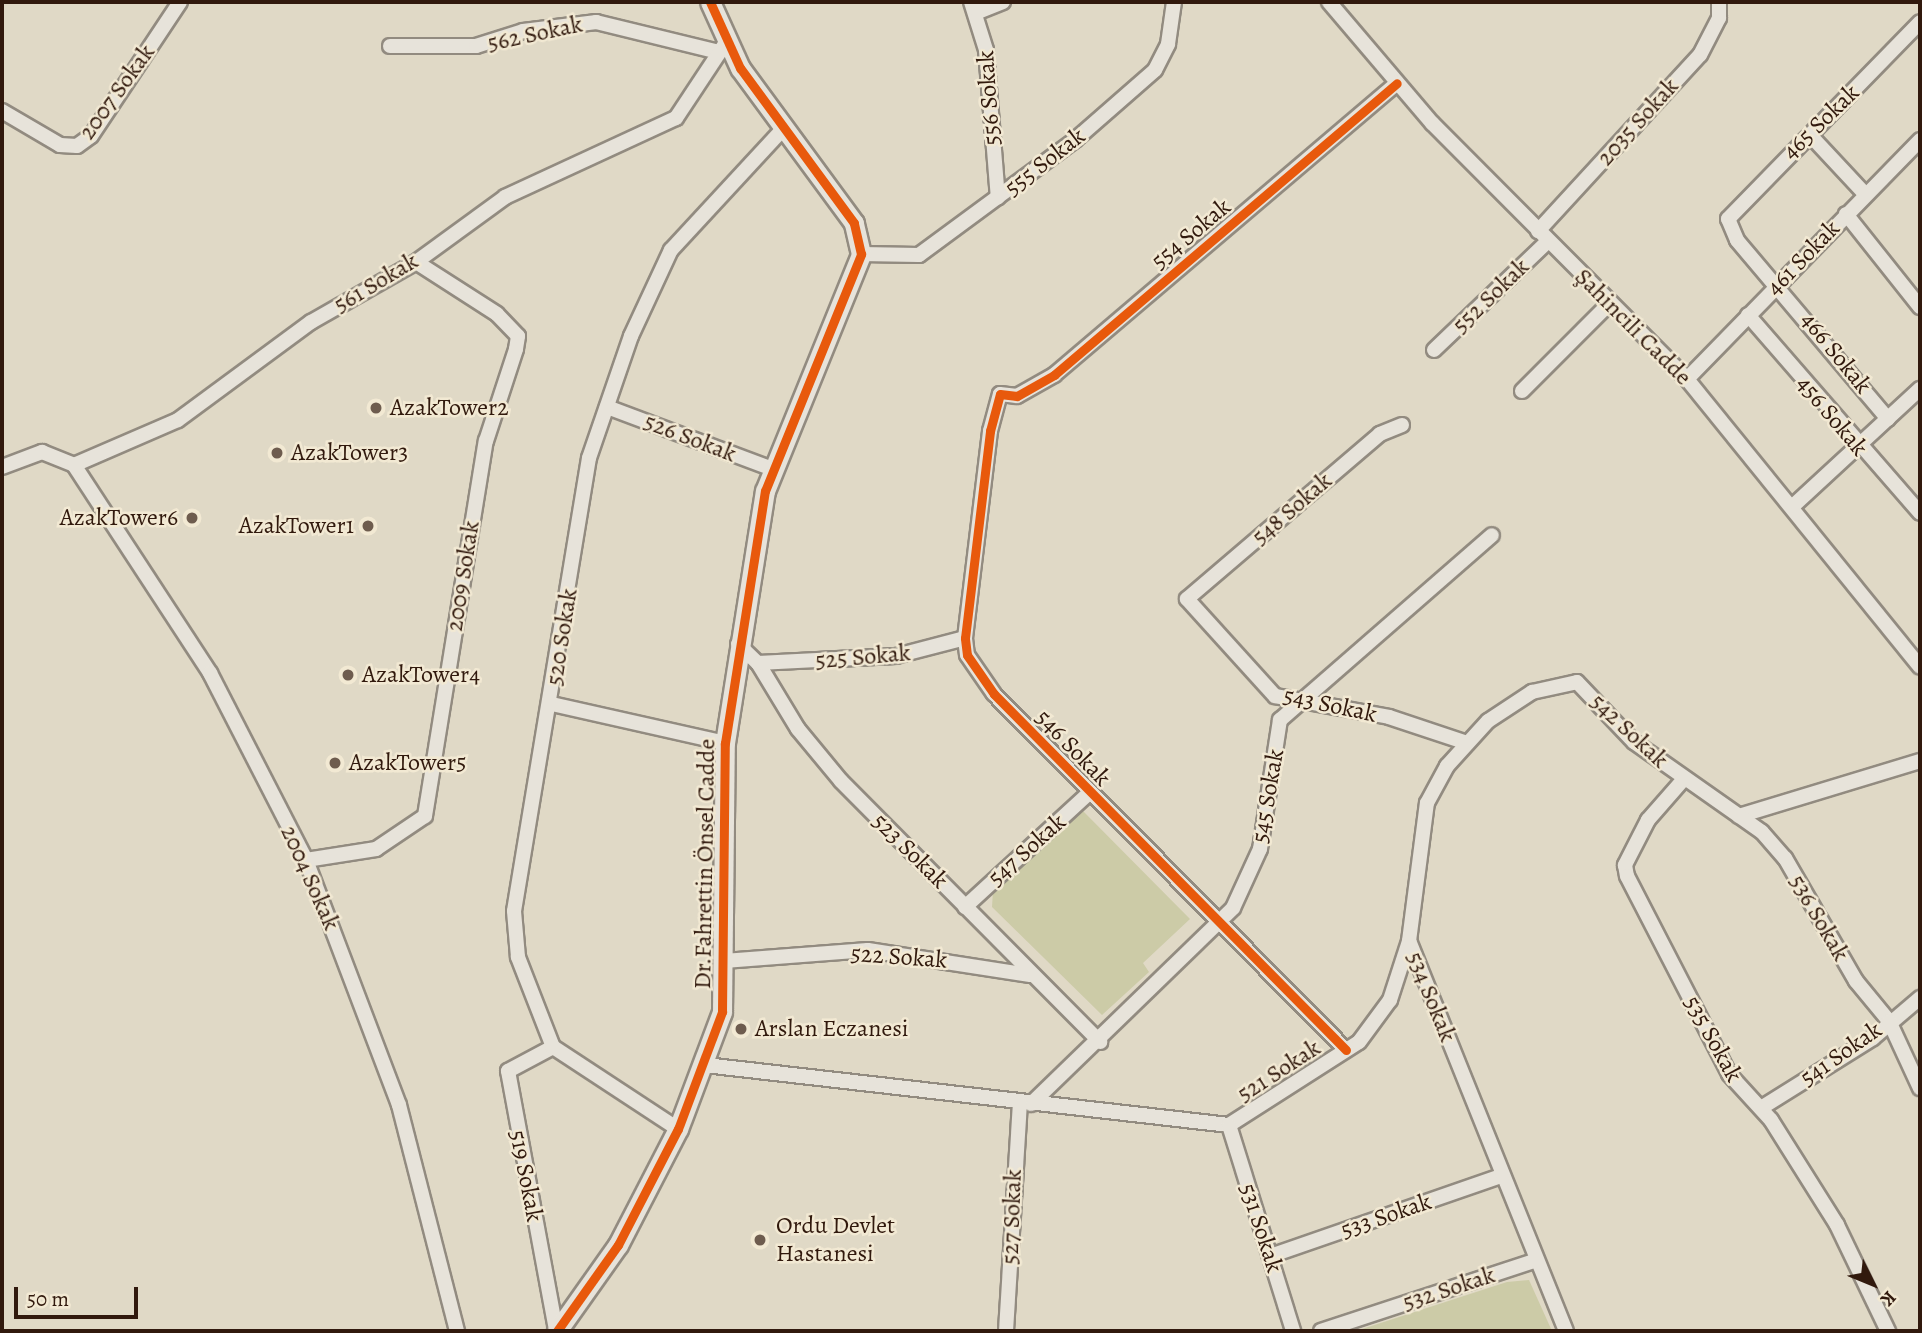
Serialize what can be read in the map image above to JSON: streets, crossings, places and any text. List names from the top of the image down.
{
  "streets": {
    "street": [
      "562 Sokak",
      "2007 Sokak",
      "556 Sokak",
      "2035 Sokak",
      "465 Sokak",
      "555 Sokak",
      "554 Sokak",
      "461 Sokak",
      "561 Sokak",
      "552 Sokak",
      "Şahincili Cadde",
      "466 Sokak",
      "456 Sokak",
      "526 Sokak",
      "548 Sokak",
      "2009 Sokak",
      "520 Sokak",
      "525 Sokak",
      "543 Sokak",
      "542 Sokak",
      "546 Sokak",
      "545 Sokak",
      "547 Sokak",
      "523 Sokak",
      "Dr.Fahrettin Önsel Cadde",
      "2004 Sokak",
      "536 Sokak",
      "522 Sokak",
      "534 Sokak",
      "535 Sokak",
      "541 Sokak",
      "521 Sokak",
      "519 Sokak",
      "533 Sokak",
      "527 Sokak",
      "531 Sokak",
      "532 Sokak"
    ]
  },
  "crossings": [
    ["562 Sokak", "561 Sokak"],
    ["556 Sokak", "555 Sokak"],
    ["2035 Sokak", "552 Sokak"],
    ["2035 Sokak", "Şahincili Cadde"],
    ["465 Sokak", "466 Sokak"],
    ["555 Sokak", "Dr.Fahrettin Önsel Cadde"],
    ["554 Sokak", "Şahincili Cadde"],
    ["554 Sokak", "546 Sokak"],
    ["461 Sokak", "Şahincili Cadde"],
    ["461 Sokak", "466 Sokak"],
    ["461 Sokak", "456 Sokak"],
    ["561 Sokak", "2009 Sokak"],
    ["561 Sokak", "2004 Sokak"],
    ["552 Sokak", "Şahincili Cadde"],
    ["526 Sokak", "520 Sokak"],
    ["526 Sokak", "Dr.Fahrettin Önsel Cadde"],
    ["548 Sokak", "543 Sokak"],
    ["2009 Sokak", "2004 Sokak"],
    ["520 Sokak", "519 Sokak"],
    ["525 Sokak", "546 Sokak"],
    ["525 Sokak", "523 Sokak"],
    ["543 Sokak", "545 Sokak"],
    ["543 Sokak", "534 Sokak"],
    ["542 Sokak", "536 Sokak"],
    ["542 Sokak", "534 Sokak"],
    ["542 Sokak", "535 Sokak"],
    ["546 Sokak", "545 Sokak"],
    ["546 Sokak", "547 Sokak"],
    ["546 Sokak", "521 Sokak"],
    ["545 Sokak", "523 Sokak"],
    ["545 Sokak", "521 Sokak"],
    ["545 Sokak", "527 Sokak"],
    ["547 Sokak", "523 Sokak"],
    ["523 Sokak", "Dr.Fahrettin Önsel Cadde"],
    ["523 Sokak", "522 Sokak"],
    ["Dr.Fahrettin Önsel Cadde", "522 Sokak"],
    ["Dr.Fahrettin Önsel Cadde", "521 Sokak"],
    ["Dr.Fahrettin Önsel Cadde", "519 Sokak"],
    ["536 Sokak", "535 Sokak"],
    ["536 Sokak", "541 Sokak"],
    ["534 Sokak", "521 Sokak"],
    ["534 Sokak", "533 Sokak"],
    ["534 Sokak", "532 Sokak"],
    ["535 Sokak", "541 Sokak"],
    ["521 Sokak", "527 Sokak"],
    ["521 Sokak", "531 Sokak"],
    ["533 Sokak", "531 Sokak"]
  ],
  "places": [
    "AzakTower2",
    "AzakTower3",
    "AzakTower6",
    "AzakTower1",
    "AzakTower4",
    "AzakTower5",
    "Arslan Eczanesi",
    "Ordu Devlet Hastanesi"
  ],
  "scale_bar": "50 m",
  "north": "bottom right"
}
